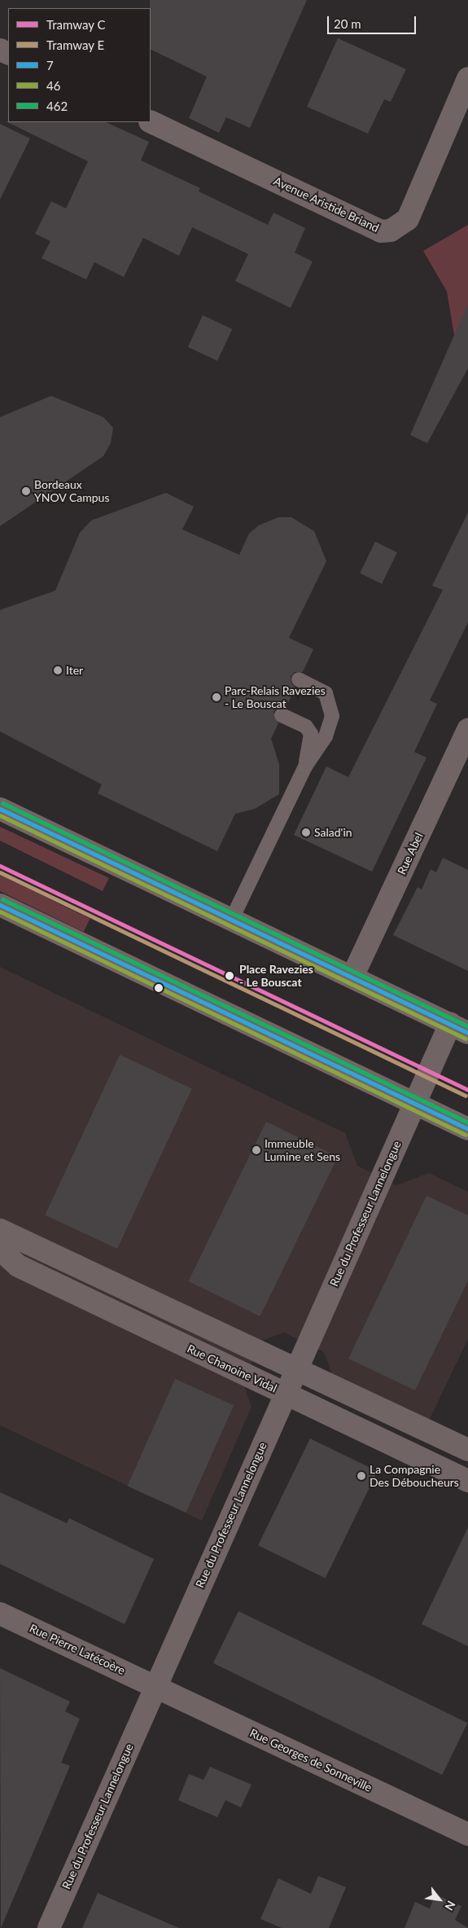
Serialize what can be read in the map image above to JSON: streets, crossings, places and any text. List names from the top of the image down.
{
  "streets": {
    "street": [
      "Avenue Aristide Briand",
      "Rue Abel",
      "Rue du Professeur Lannelongue",
      "Rue Chanoine Vidal",
      "Rue Pierre Latécoère",
      "Rue Georges de Sonneville"
    ]
  },
  "crossings": [
    ["Rue du Professeur Lannelongue", "Rue Chanoine Vidal"],
    ["Rue du Professeur Lannelongue", "Rue Pierre Latécoère"],
    ["Rue du Professeur Lannelongue", "Rue Georges de Sonneville"],
    ["Rue Pierre Latécoère", "Rue Georges de Sonneville"]
  ],
  "places": [
    "Bordeaux YNOV Campus",
    "Iter",
    "Parc-Relais Ravezies - Le Bouscat",
    "Salad'in",
    "Place Ravezies - Le Bouscat",
    "Immeuble Lumine et Sens",
    "La Compagnie Des Déboucheurs"
  ],
  "lines": [
    "transit line 462",
    "transit line 7",
    "transit line 46",
    "tram line C",
    "tram line E"
  ],
  "legend": [
    "Tramway C",
    "Tramway E",
    "7",
    "46",
    "462"
  ],
  "scale_bar": "20 m",
  "north": "bottom right"
}
